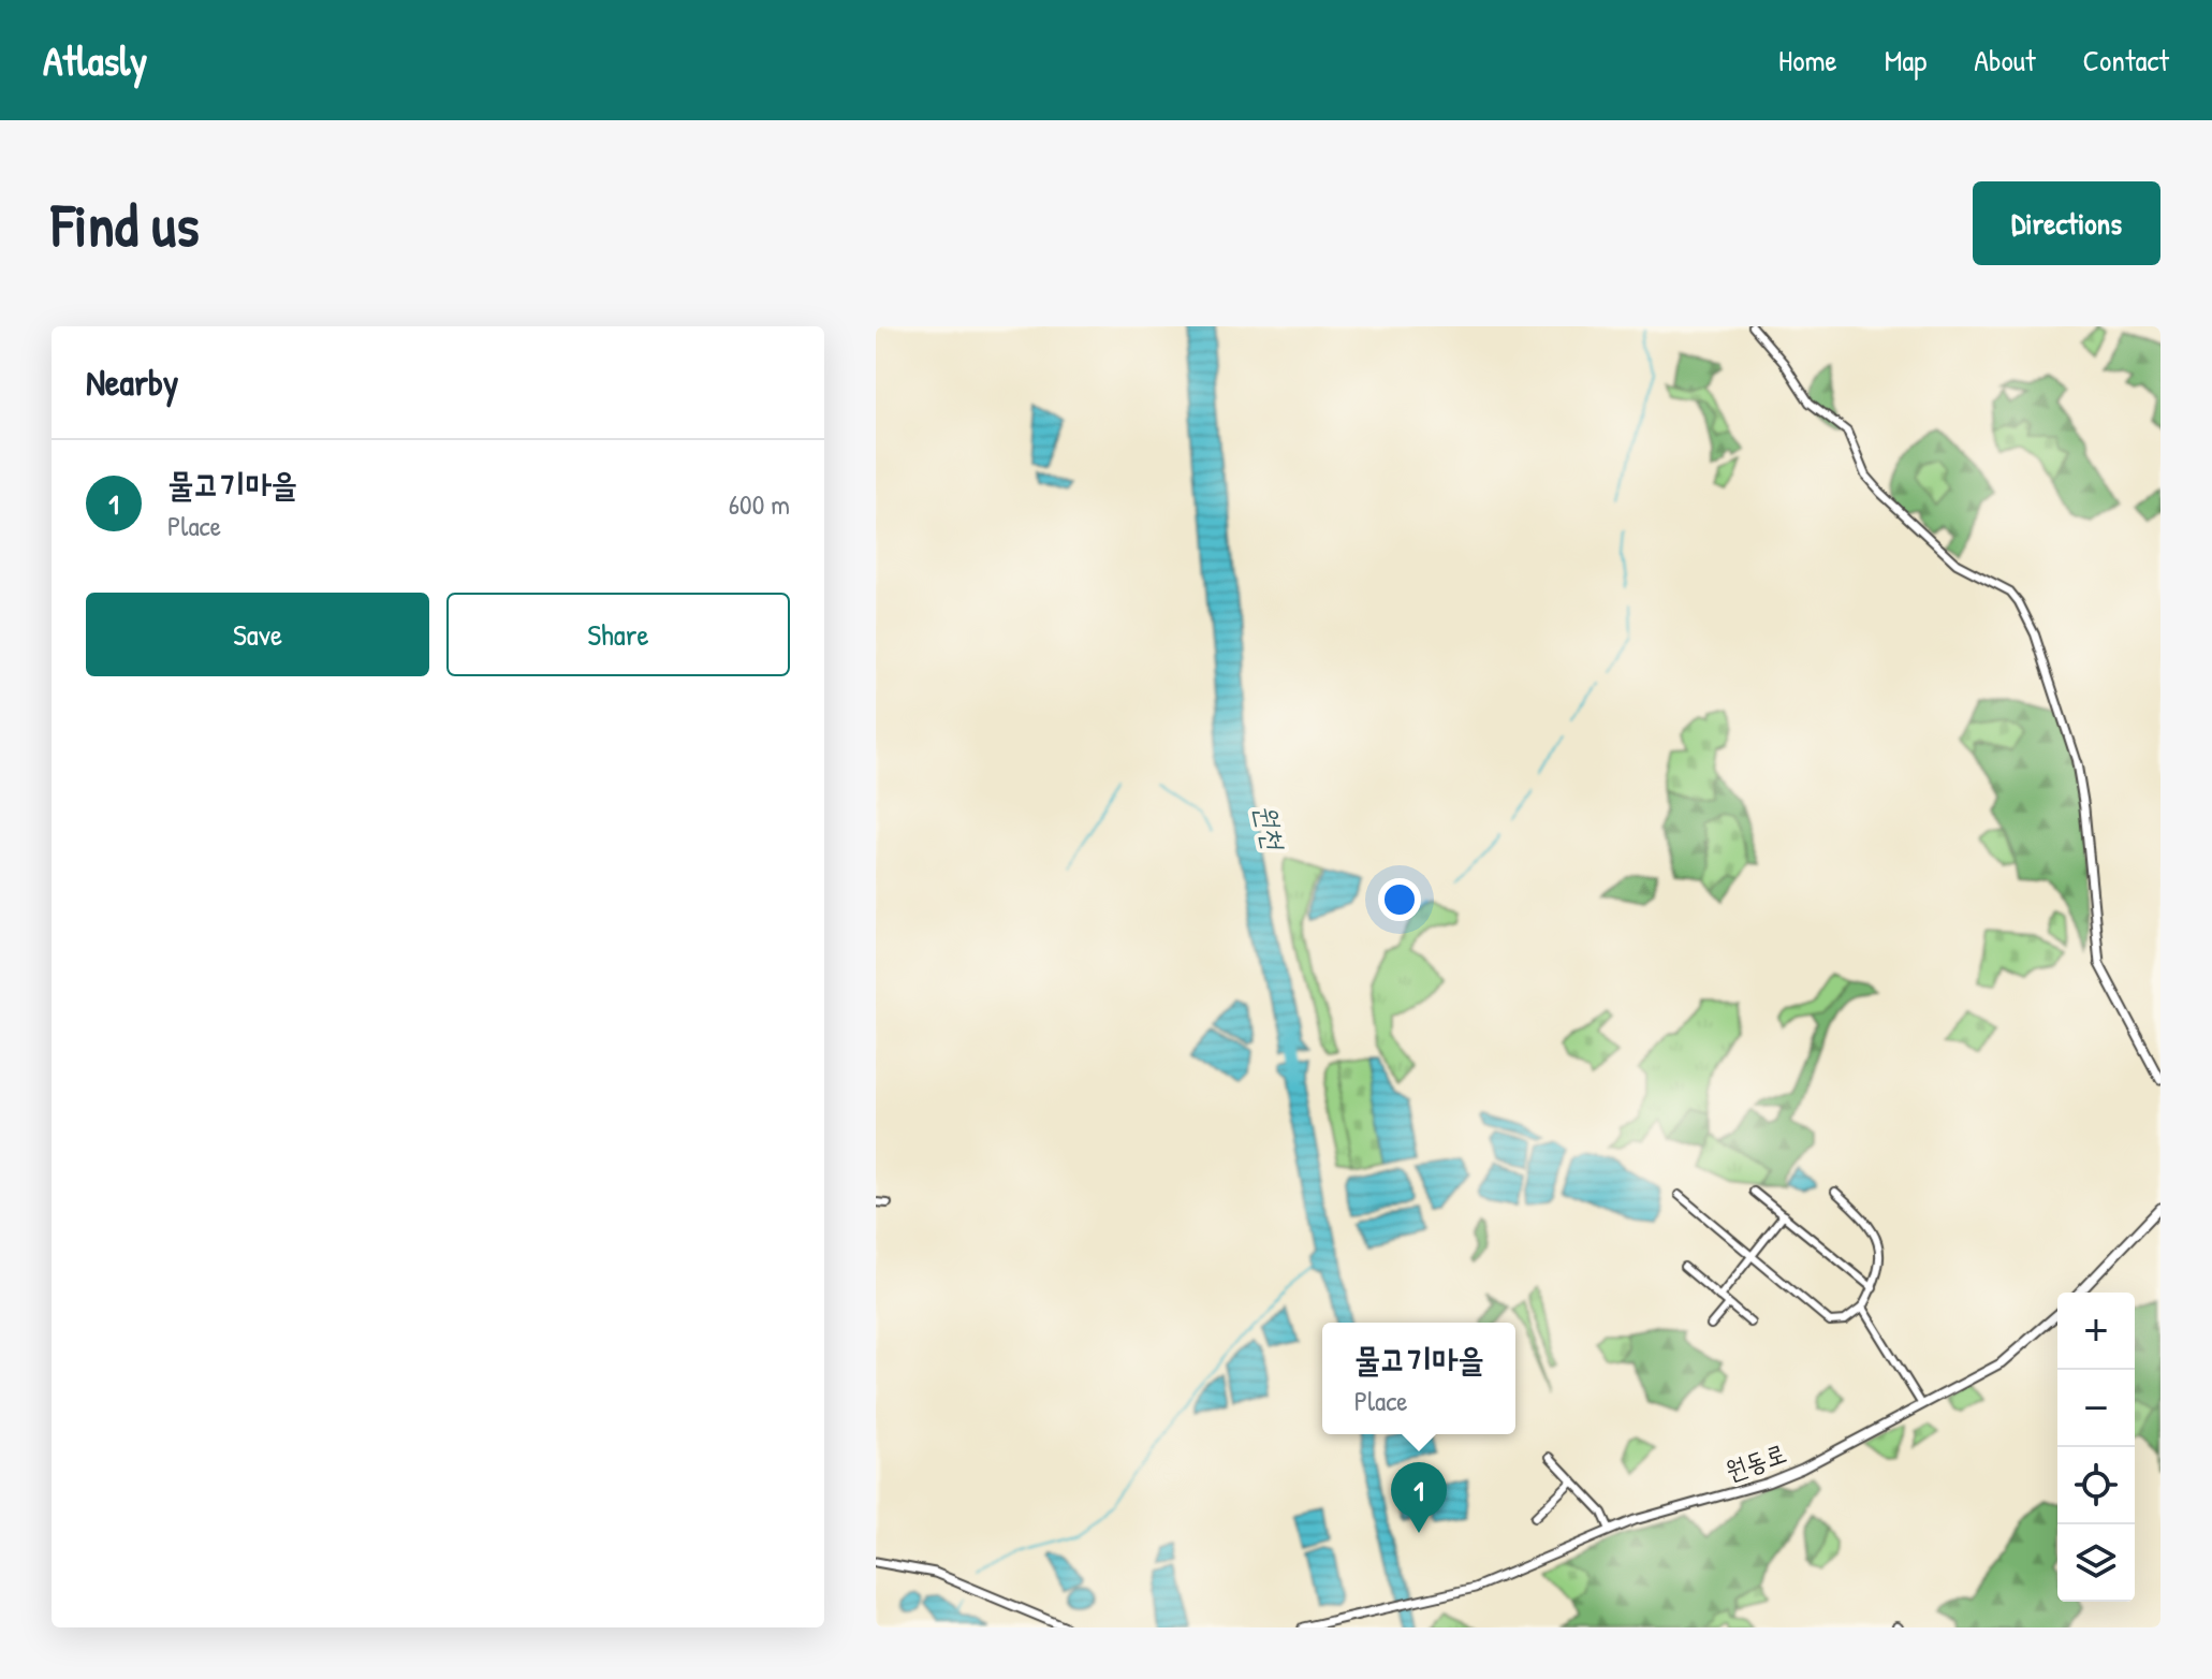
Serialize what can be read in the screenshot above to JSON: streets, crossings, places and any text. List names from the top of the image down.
{
  "streets": {
    "street": ["원동로"]
  },
  "water": ["원천"],
  "page": {
    "header": "Atlasly",
    "nav": [
      "Home",
      "Map",
      "About",
      "Contact"
    ],
    "buttons": [
      "Directions",
      ["Save", "Share"]
    ],
    "title": "Find us",
    "heading": "Nearby",
    "list": [
      {
        "mark": "1",
        "name": "물고기마을",
        "note": "Place",
        "value": "600 m"
      }
    ],
    "map_buttons": ["+", "−"],
    "popup": ["물고기마을", "Place"],
    "pins": "1"
  }
}
